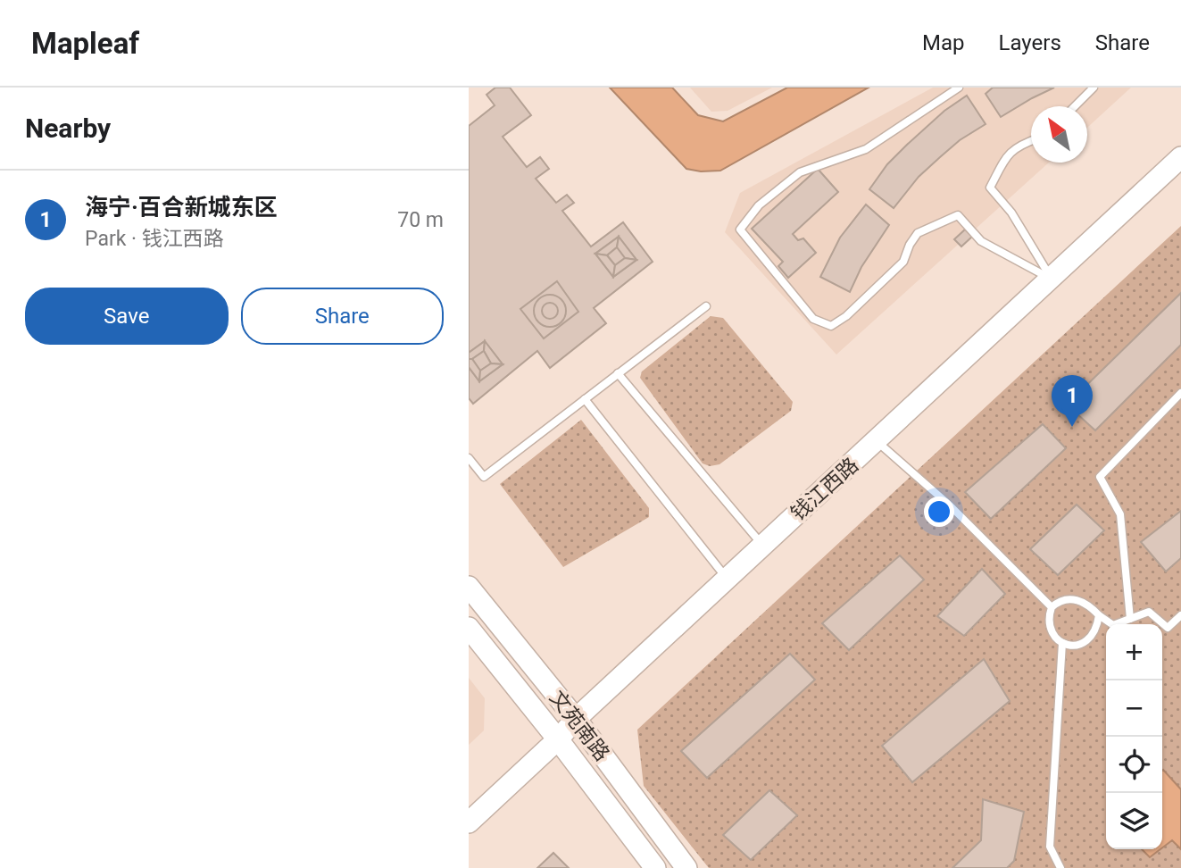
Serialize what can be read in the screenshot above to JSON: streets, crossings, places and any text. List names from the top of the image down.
{
  "streets": {
    "main road": ["钱江西路", "文苑南路"]
  },
  "crossings": [
    ["钱江西路", "文苑南路"]
  ],
  "north": "top left",
  "page": {
    "header": "Mapleaf",
    "nav": ["Map", "Layers", "Share"],
    "heading": "Nearby",
    "list": [
      {
        "mark": "1",
        "name": "海宁·百合新城东区",
        "note": "Park · 钱江西路",
        "value": "70 m"
      }
    ],
    "buttons": ["Save", "Share"],
    "pins": "1",
    "map_buttons": ["+", "−"]
  }
}
